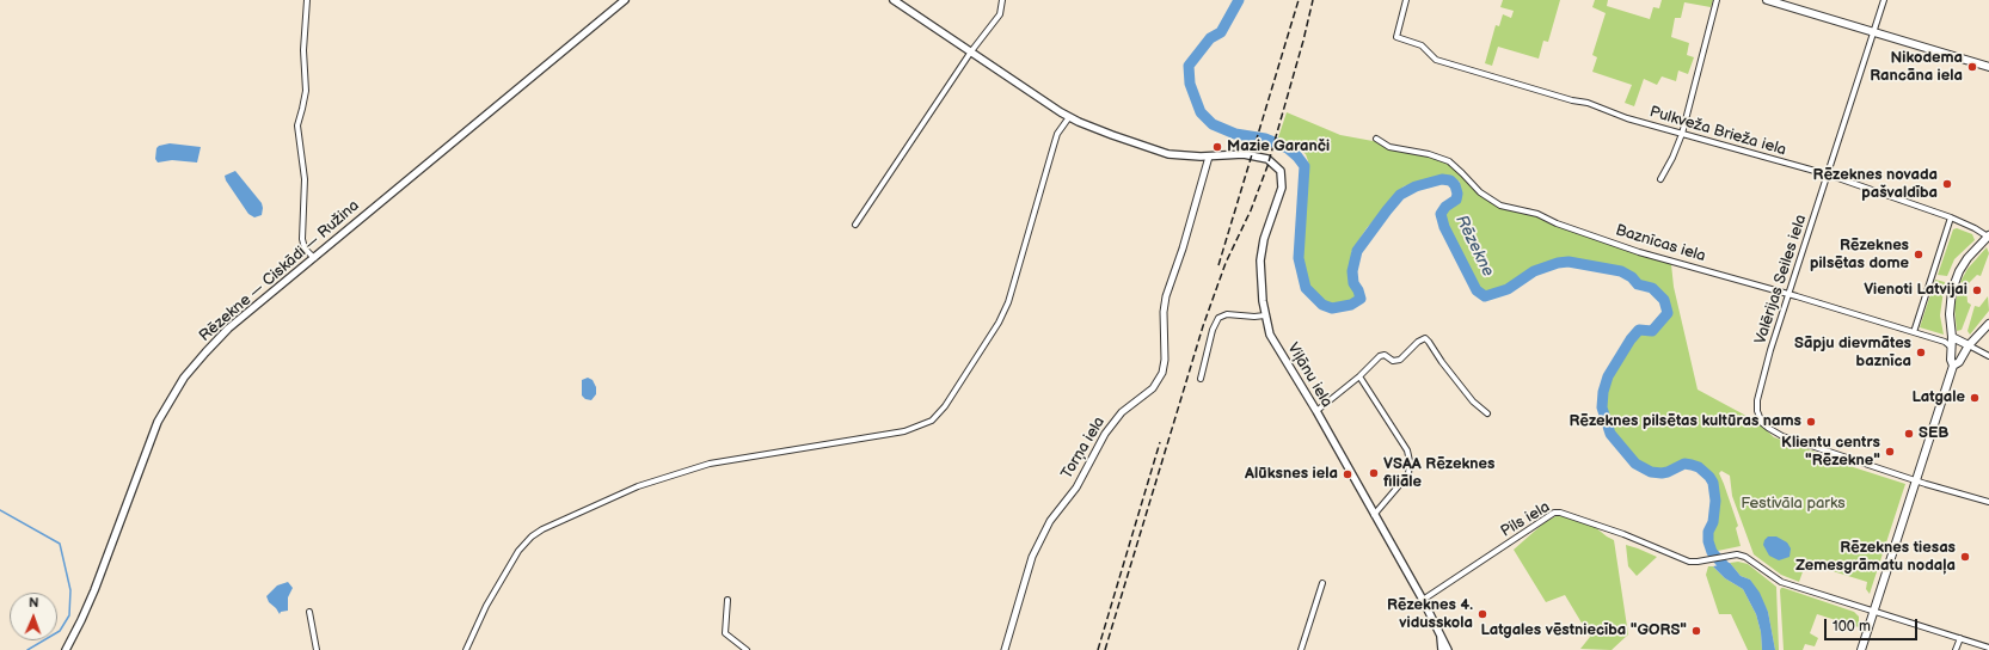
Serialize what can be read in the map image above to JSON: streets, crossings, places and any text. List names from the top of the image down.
{
  "streets": {
    "main road": ["Rēzekne — Ciskādi — Ružina", "Viļānu iela"],
    "street": [
      "Pulkveža Brieža iela",
      "Baznīcas iela",
      "Valērijas Seiles iela",
      "Torņa iela",
      "Pils iela"
    ]
  },
  "crossings": [
    ["Pulkveža Brieža iela", "Valērijas Seiles iela"],
    ["Baznīcas iela", "Valērijas Seiles iela"],
    ["Viļānu iela", "Torņa iela"],
    ["Viļānu iela", "Pils iela"]
  ],
  "water": ["Rēzekne"],
  "parks": ["Festivāla parks"],
  "places": [
    "Nikodema Rancāna iela",
    "Mazie Garanči",
    "Rēzeknes novada pašvaldība",
    "Rēzeknes pilsētas dome",
    "Vienoti Latvijai",
    "Sāpju dievmātes baznīca",
    "Latgale",
    "Rēzeknes pilsētas kultūras nams",
    "SEB",
    "Klientu centrs \"Rēzekne\"",
    "VSAA Rēzeknes filiāle",
    "Alūksnes iela",
    "Rēzeknes tiesas Zemesgrāmatu nodaļa",
    "Rēzeknes 4. vidusskola",
    "Latgales vēstniecība \"GORS\""
  ],
  "scale_bar": "100 m",
  "north": "top"
}
